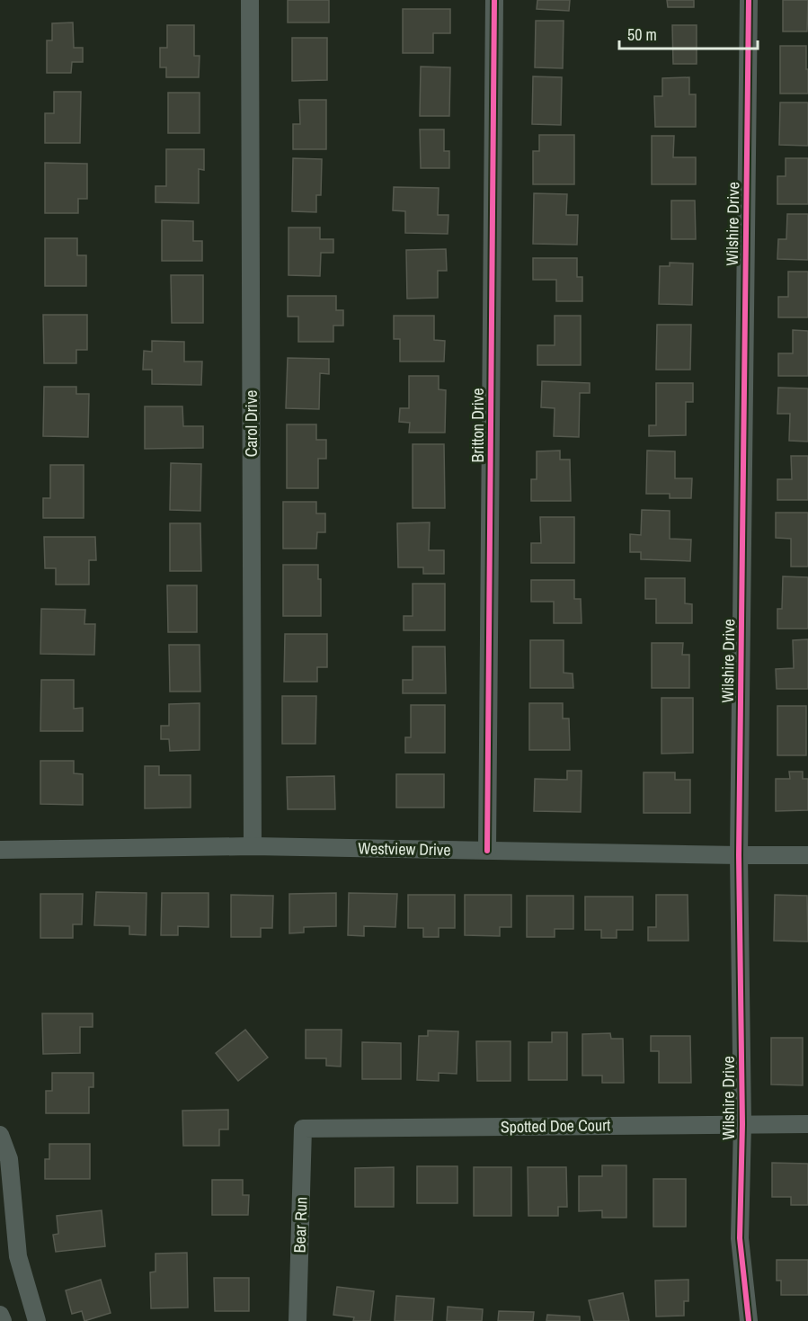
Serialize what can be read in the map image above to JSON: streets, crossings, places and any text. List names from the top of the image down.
{
  "streets": {
    "street": [
      "Wilshire Drive",
      "Carol Drive",
      "Britton Drive",
      "Westview Drive",
      "Spotted Doe Court",
      "Bear Run"
    ]
  },
  "crossings": [
    ["Wilshire Drive", "Westview Drive"],
    ["Wilshire Drive", "Spotted Doe Court"],
    ["Carol Drive", "Westview Drive"],
    ["Britton Drive", "Westview Drive"],
    ["Spotted Doe Court", "Bear Run"]
  ],
  "scale_bar": "50 m"
}
